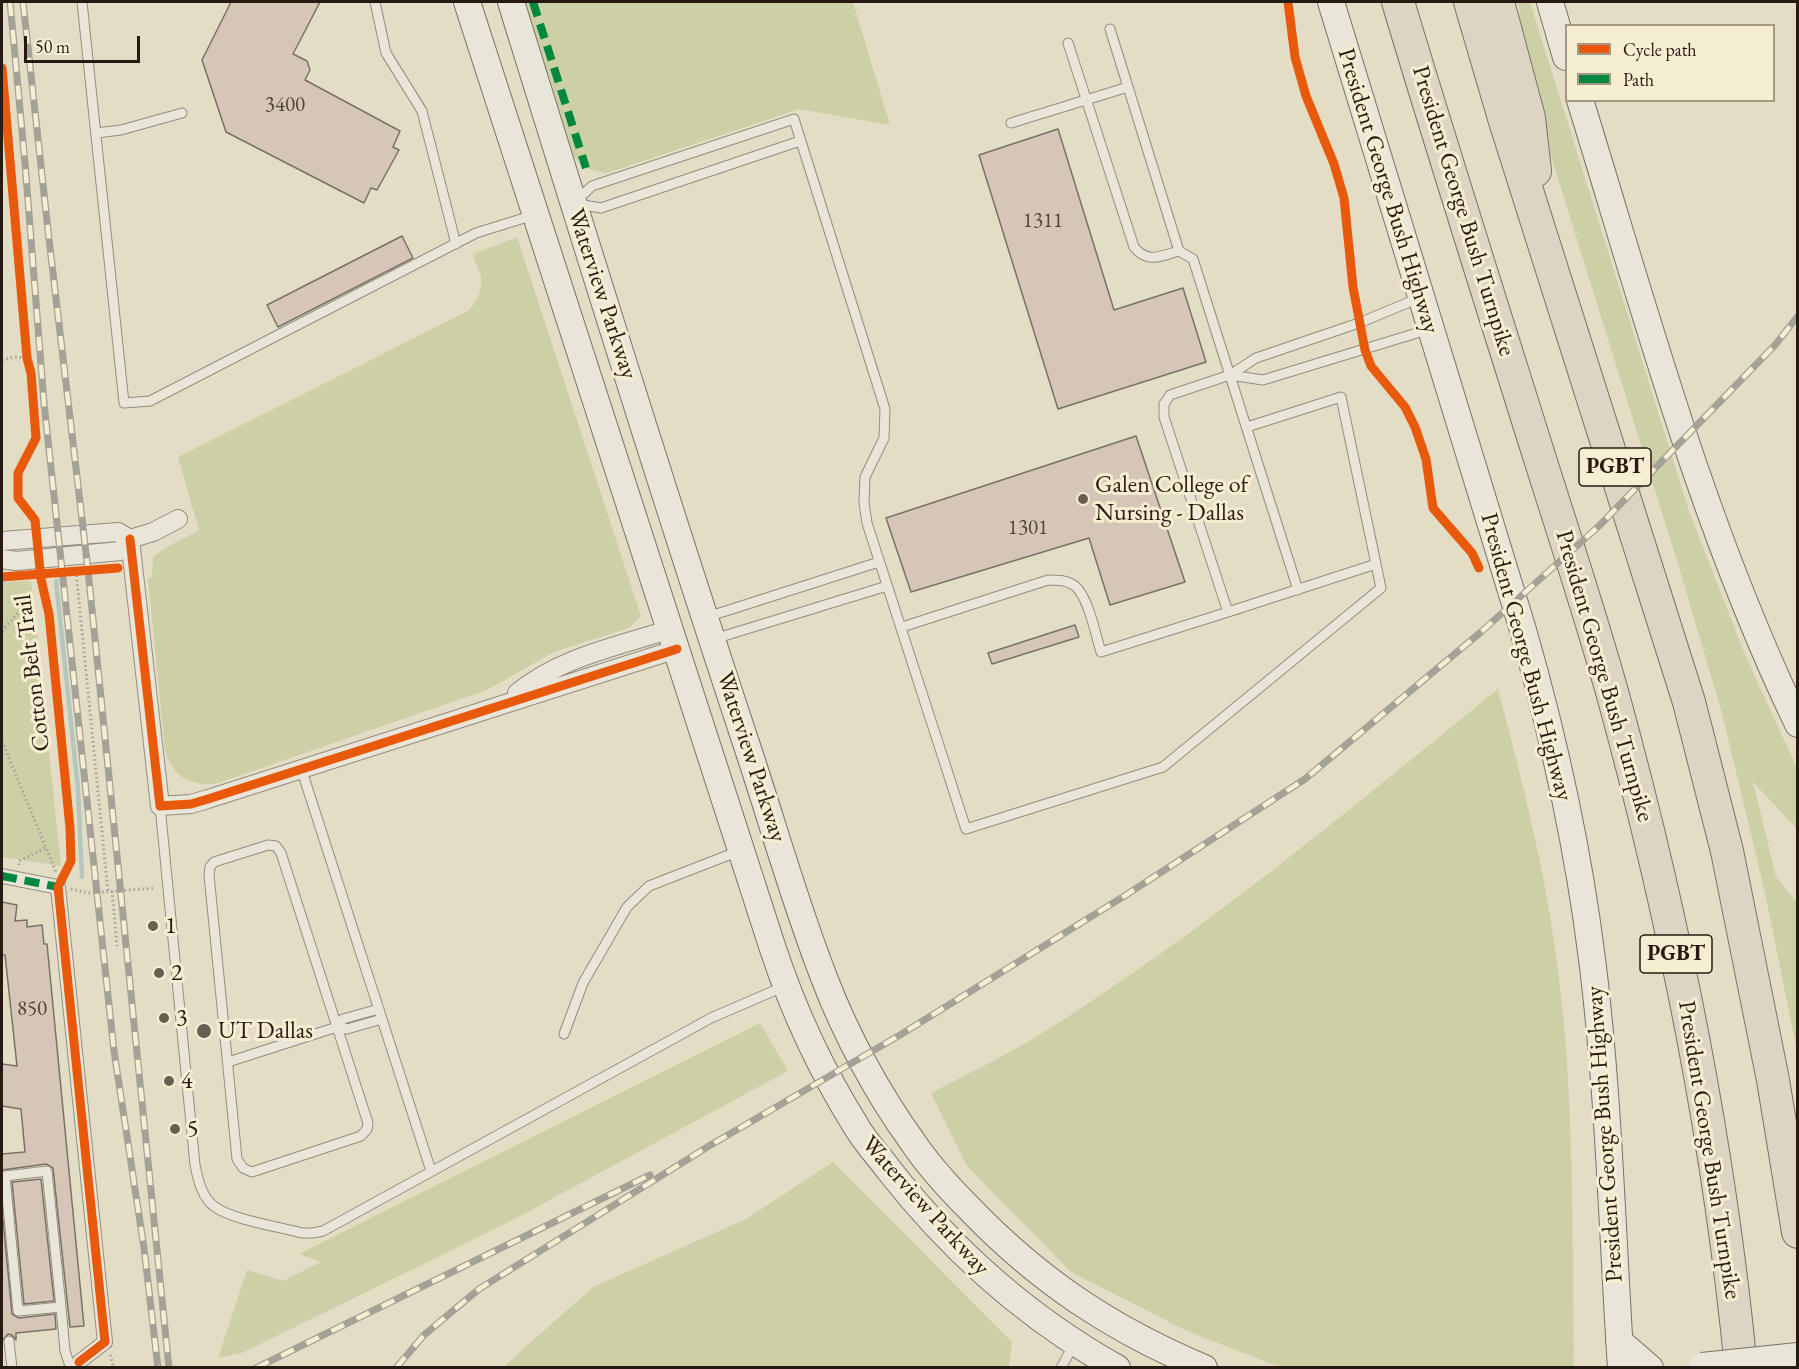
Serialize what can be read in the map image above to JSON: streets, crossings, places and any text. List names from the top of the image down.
{
  "streets": {
    "highway": ["President George Bush Turnpike", "PGBT"],
    "main road": ["President George Bush Highway", "Waterview Parkway"],
    "cycle path": ["Cotton Belt Trail"]
  },
  "places": [
    "Galen College of Nursing - Dallas",
    "1",
    "2",
    "3",
    "UT Dallas",
    "4",
    "5"
  ],
  "house_numbers": [
    "3400",
    "1311",
    "1301",
    "850"
  ],
  "legend": ["Cycle path", "Path"],
  "scale_bar": "50 m"
}
